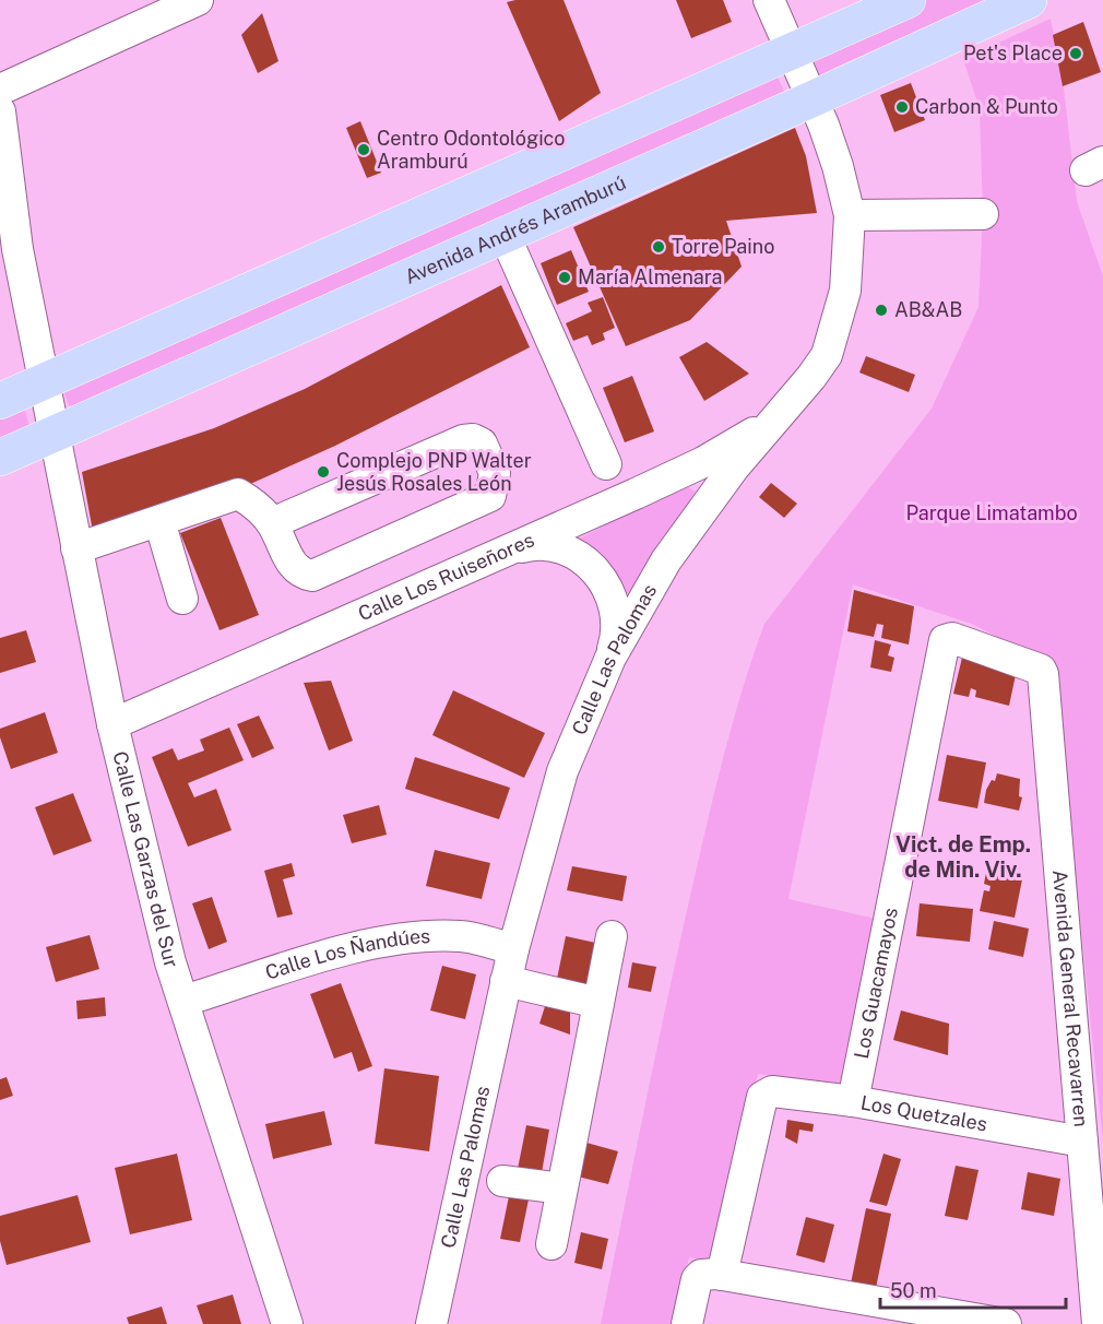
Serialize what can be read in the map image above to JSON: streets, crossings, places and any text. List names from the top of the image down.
{
  "streets": {
    "main road": ["Avenida Andrés Aramburú"],
    "street": [
      "Calle Los Ruiseñores",
      "Calle Las Palomas",
      "Calle Las Garzas del Sur",
      "Calle Los Ñandúes",
      "Los Guacamayos",
      "Avenida General Recavarren",
      "Los Quetzales"
    ]
  },
  "crossings": [
    ["Avenida Andrés Aramburú", "Calle Las Palomas"],
    ["Avenida Andrés Aramburú", "Calle Las Garzas del Sur"],
    ["Calle Los Ruiseñores", "Calle Las Palomas"],
    ["Calle Los Ruiseñores", "Calle Las Garzas del Sur"],
    ["Calle Las Palomas", "Calle Los Ñandúes"],
    ["Calle Las Garzas del Sur", "Calle Los Ñandúes"],
    ["Los Guacamayos", "Avenida General Recavarren"],
    ["Los Guacamayos", "Los Quetzales"],
    ["Avenida General Recavarren", "Los Quetzales"]
  ],
  "districts": ["Vict. de Emp. de Min. Viv."],
  "parks": ["Parque Limatambo"],
  "places": [
    "Pet's Place",
    "Carbon & Punto",
    "Centro Odontológico Aramburú",
    "Torre Paino",
    "María Almenara",
    "AB&AB",
    "Complejo PNP Walter Jesús Rosales León"
  ],
  "scale_bar": "50 m"
}
